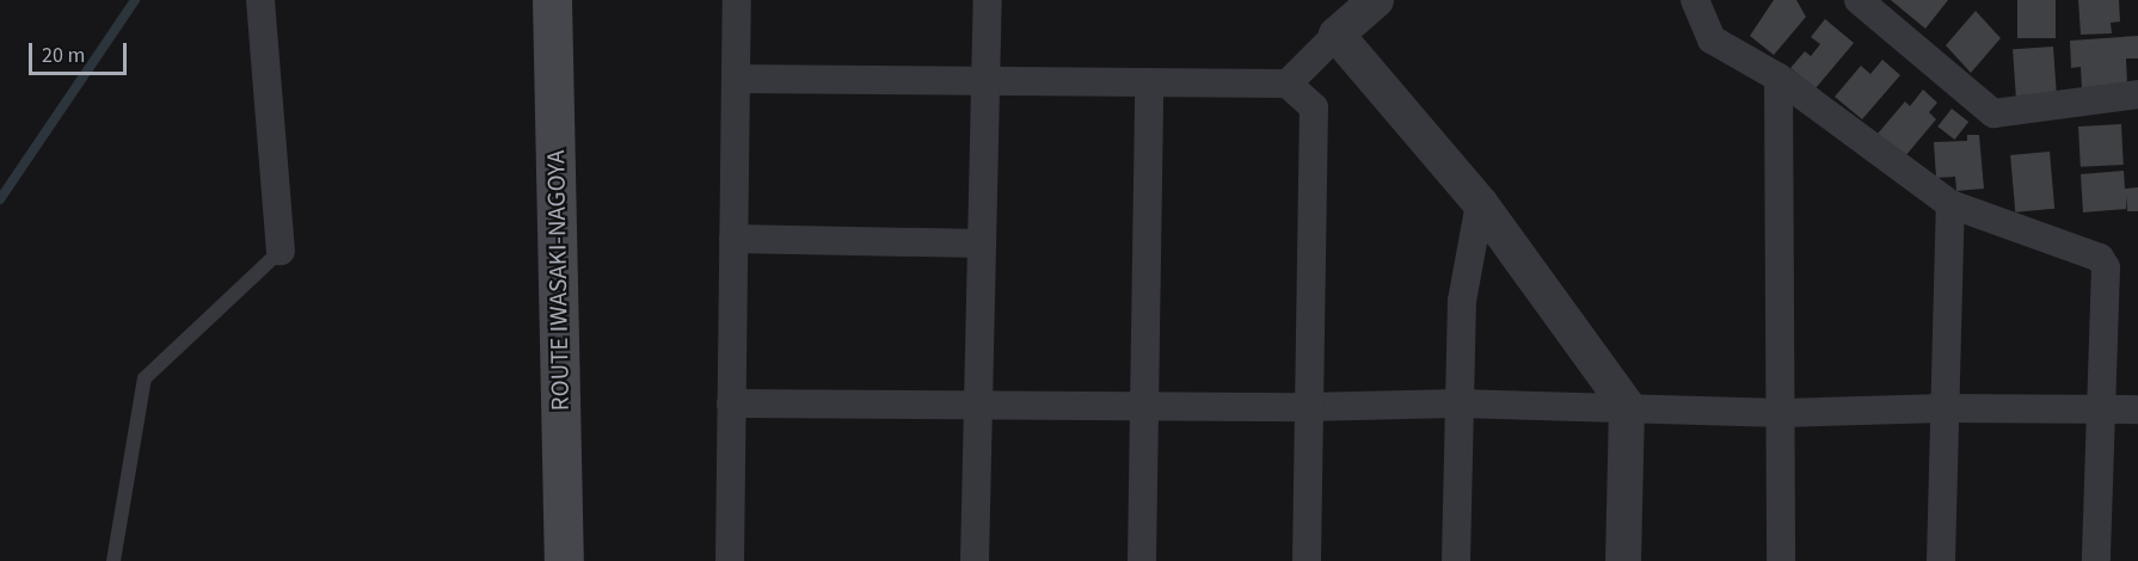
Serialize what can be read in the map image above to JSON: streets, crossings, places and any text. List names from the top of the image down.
{
  "streets": {
    "main road": ["ROUTE IWASAKI-NAGOYA"]
  },
  "scale_bar": "20 m"
}
